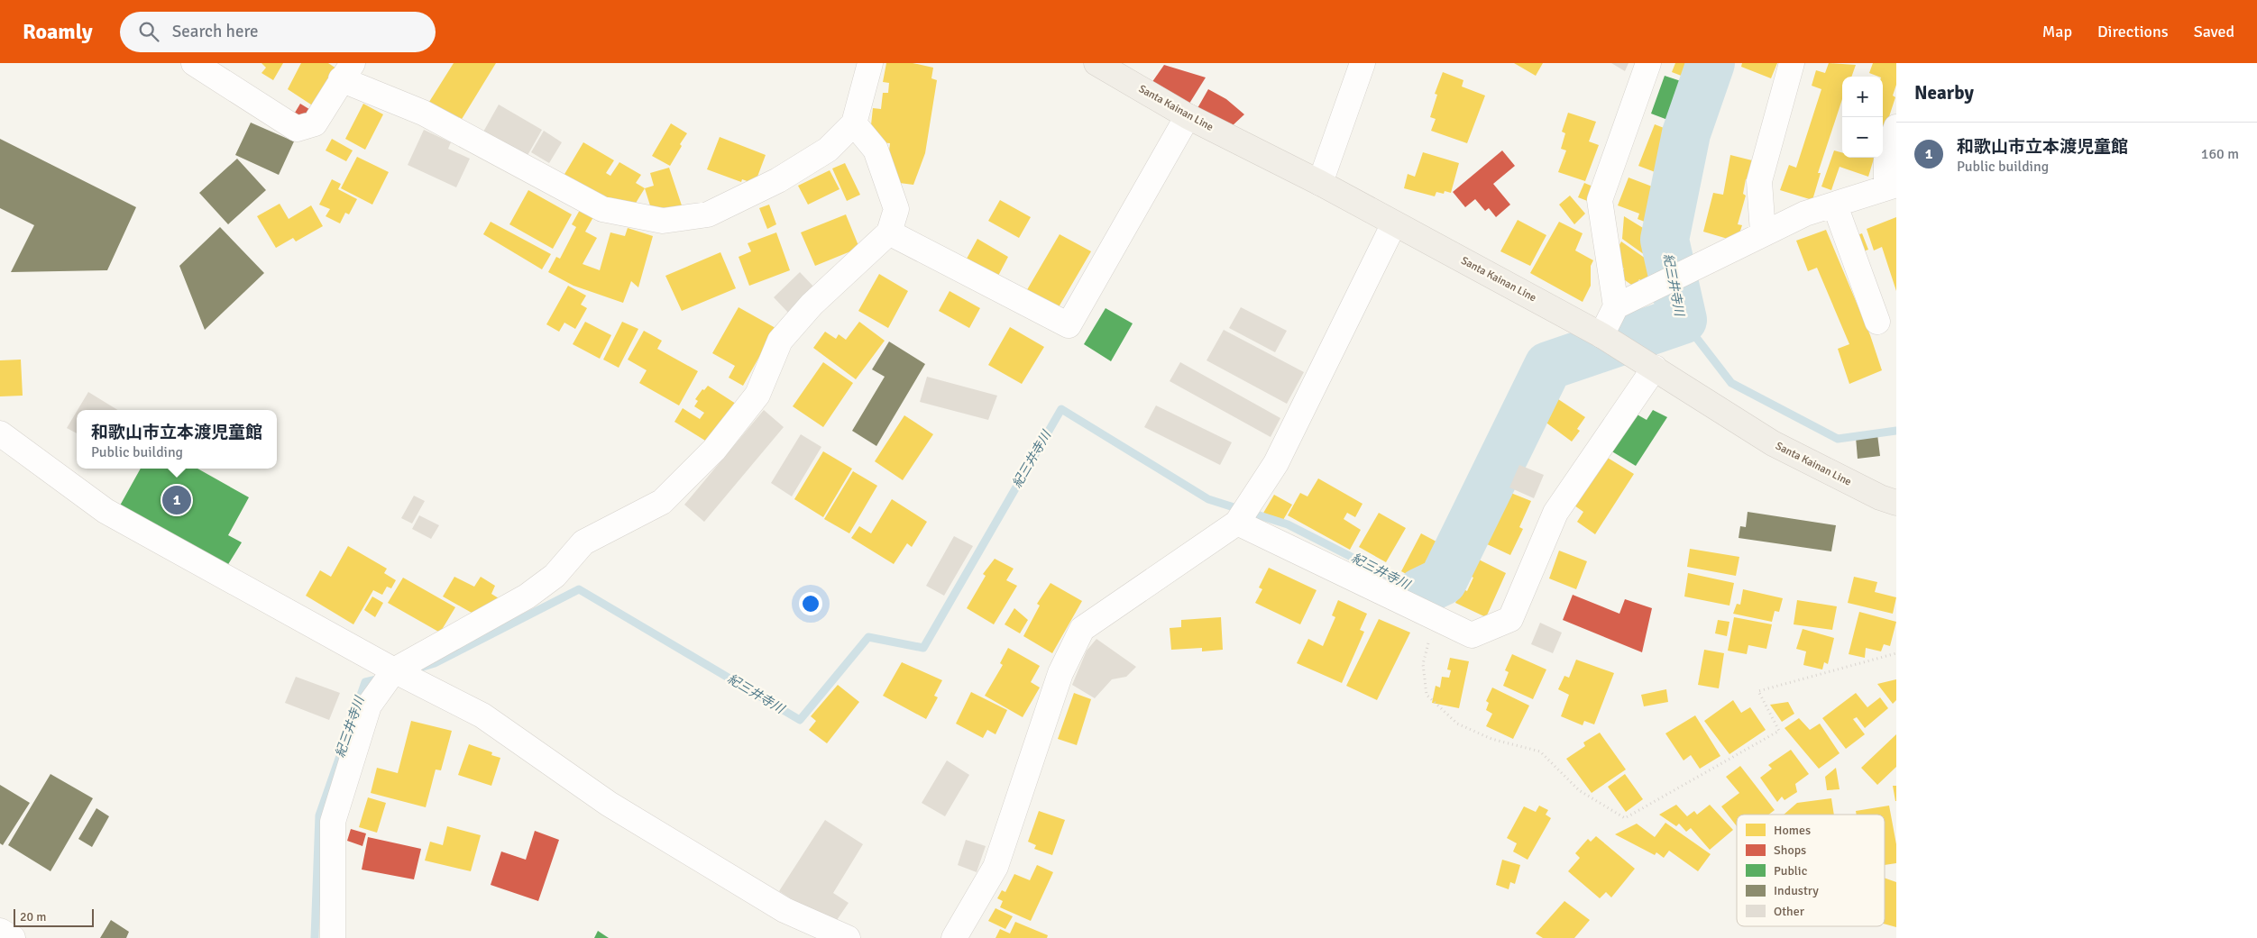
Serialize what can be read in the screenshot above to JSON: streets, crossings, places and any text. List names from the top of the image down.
{
  "streets": {
    "main road": ["Santa Kainan Line"]
  },
  "water": ["紀三井寺川"],
  "legend": [
    "Homes",
    "Shops",
    "Public",
    "Industry",
    "Other"
  ],
  "scale_bar": "20 m",
  "page": {
    "header": "Roamly",
    "search": "Search here",
    "nav": ["Map", "Directions", "Saved"],
    "heading": "Nearby",
    "map_buttons": ["+", "−"],
    "list": [
      {
        "mark": "1",
        "name": "和歌山市立本渡児童館",
        "note": "Public building",
        "value": "160 m"
      }
    ],
    "popup": ["和歌山市立本渡児童館", "Public building"],
    "pins": "1",
    "scale": "20 m"
  }
}
